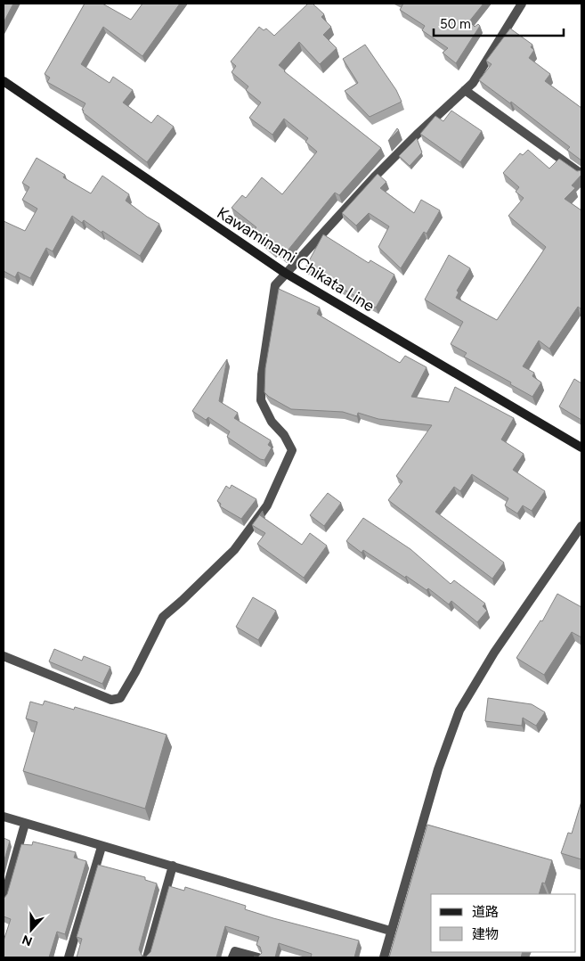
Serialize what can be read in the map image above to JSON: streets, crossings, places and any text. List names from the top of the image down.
{
  "streets": {
    "main road": ["Kawaminami Chikata Line"]
  },
  "legend": ["道路", "建物"],
  "scale_bar": "50 m",
  "north": "bottom"
}
